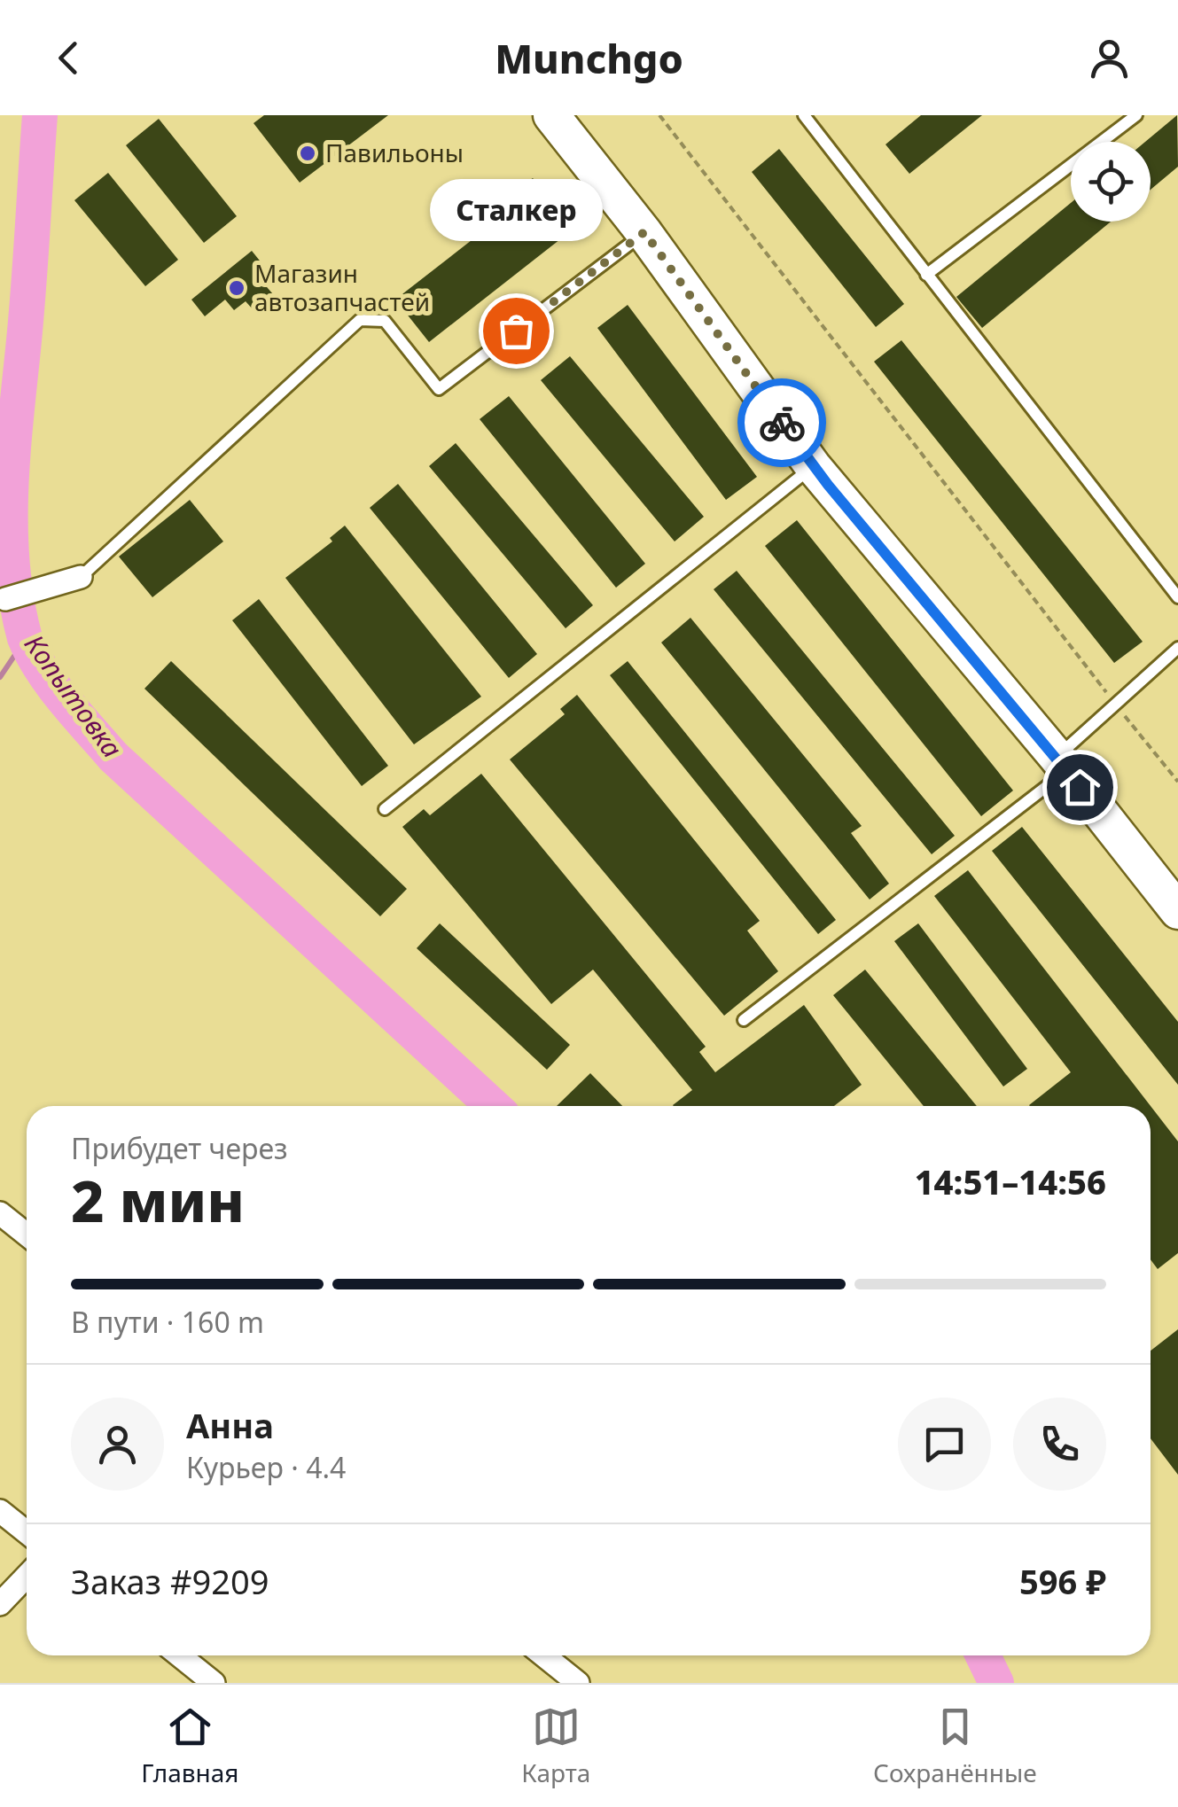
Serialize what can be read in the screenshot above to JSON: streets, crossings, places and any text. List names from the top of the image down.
{
  "water": ["Копытовка"],
  "places": ["Павильоны", "Магазин автозапчастей", "Сталкер"],
  "page": {
    "header": "Munchgo",
    "bubble": "Сталкер",
    "heading": ["2 мин", "Прибудет через", "14:51–14:56"],
    "panel": [
      "Анна",
      "Курьер · 4.4",
      "Заказ #9209",
      "596 ₽"
    ],
    "bar": "В пути · 160 m",
    "tabs": ["Главная", "Карта", "Сохранённые"]
  }
}
